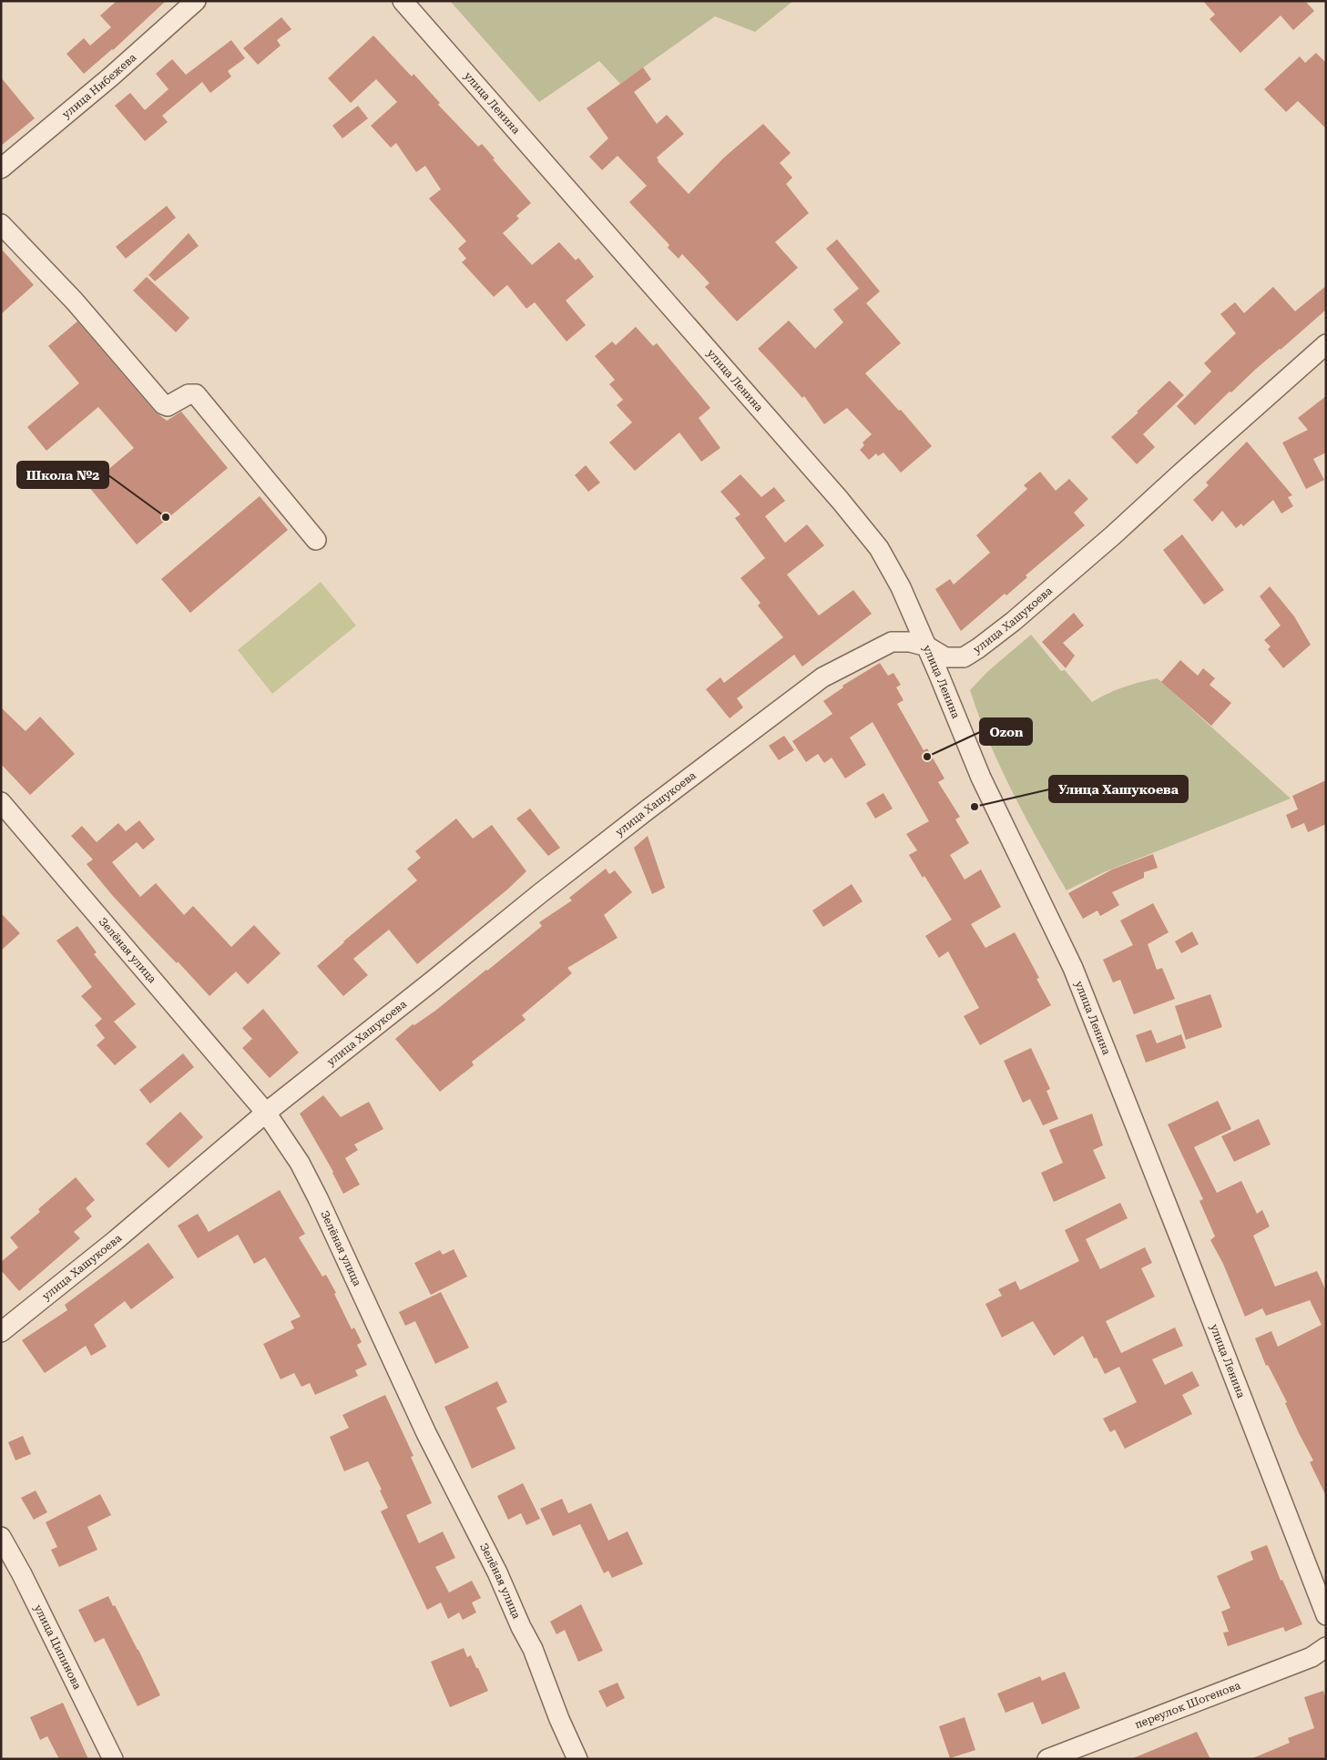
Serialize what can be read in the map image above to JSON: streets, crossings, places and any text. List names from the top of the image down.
{
  "streets": {
    "street": [
      "улица Нибежева",
      "улица Ленина",
      "улица Хашукоева",
      "Зелёная улица",
      "улица Ципинова",
      "переулок Шогенова"
    ]
  },
  "crossings": [
    ["улица Ленина", "улица Хашукоева"],
    ["улица Хашукоева", "Зелёная улица"]
  ],
  "places": ["Школа №2", "Ozon", "Улица Хашукоева"]
}
